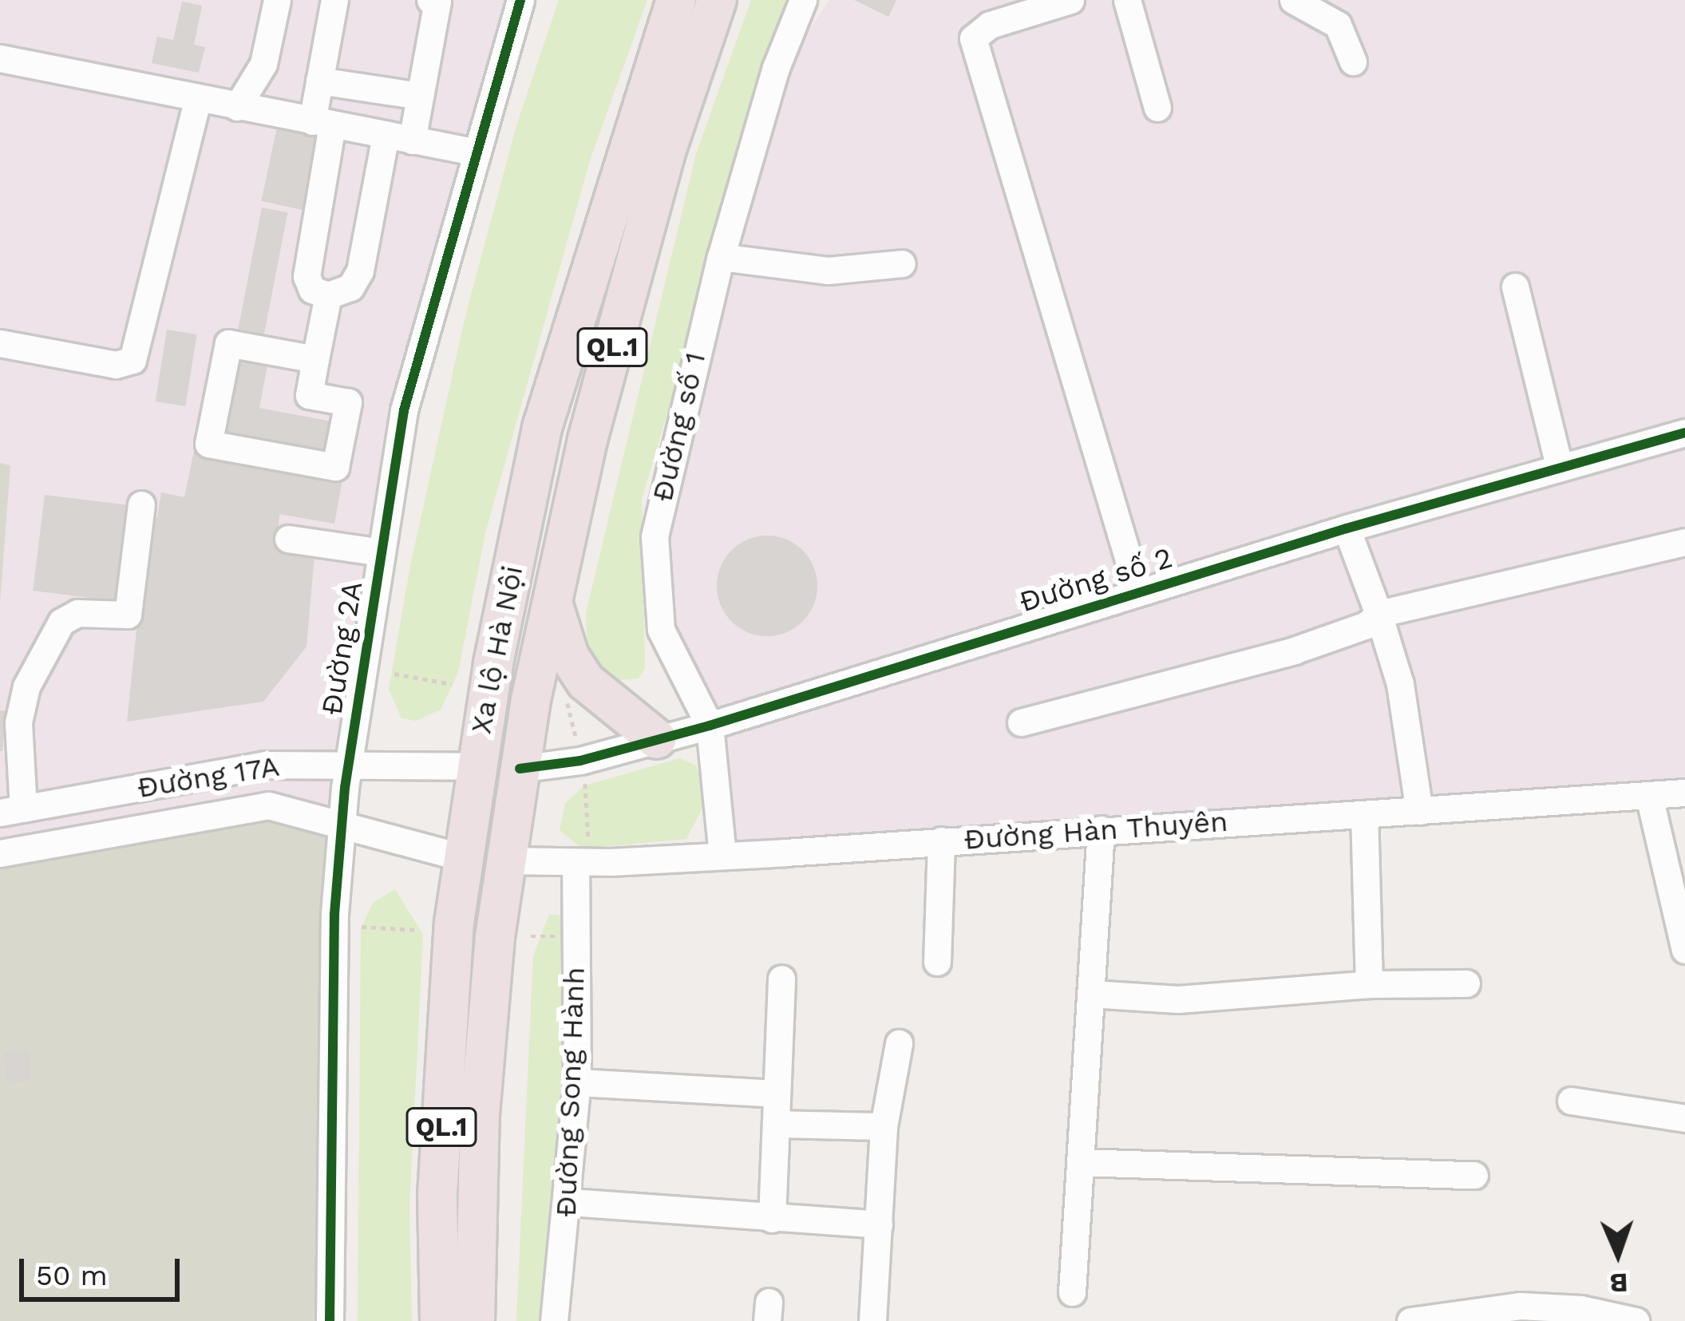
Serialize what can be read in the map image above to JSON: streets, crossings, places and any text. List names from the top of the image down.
{
  "streets": {
    "highway": ["QL.1", "Xa lộ Hà Nội"],
    "street": [
      "Đường số 1",
      "Đường số 2",
      "Đường 2A",
      "Đường 17A",
      "Đường Hàn Thuyên",
      "Đường Song Hành"
    ]
  },
  "crossings": [
    ["Đường số 1", "Đường số 2"],
    ["Đường số 1", "Đường Hàn Thuyên"],
    ["Đường số 2", "Xa lộ Hà Nội"],
    ["Đường 2A", "Đường 17A"],
    ["Xa lộ Hà Nội", "Đường 17A"],
    ["Xa lộ Hà Nội", "Đường Hàn Thuyên"],
    ["Đường Hàn Thuyên", "Đường Song Hành"]
  ],
  "scale_bar": "50 m",
  "north": "bottom"
}
